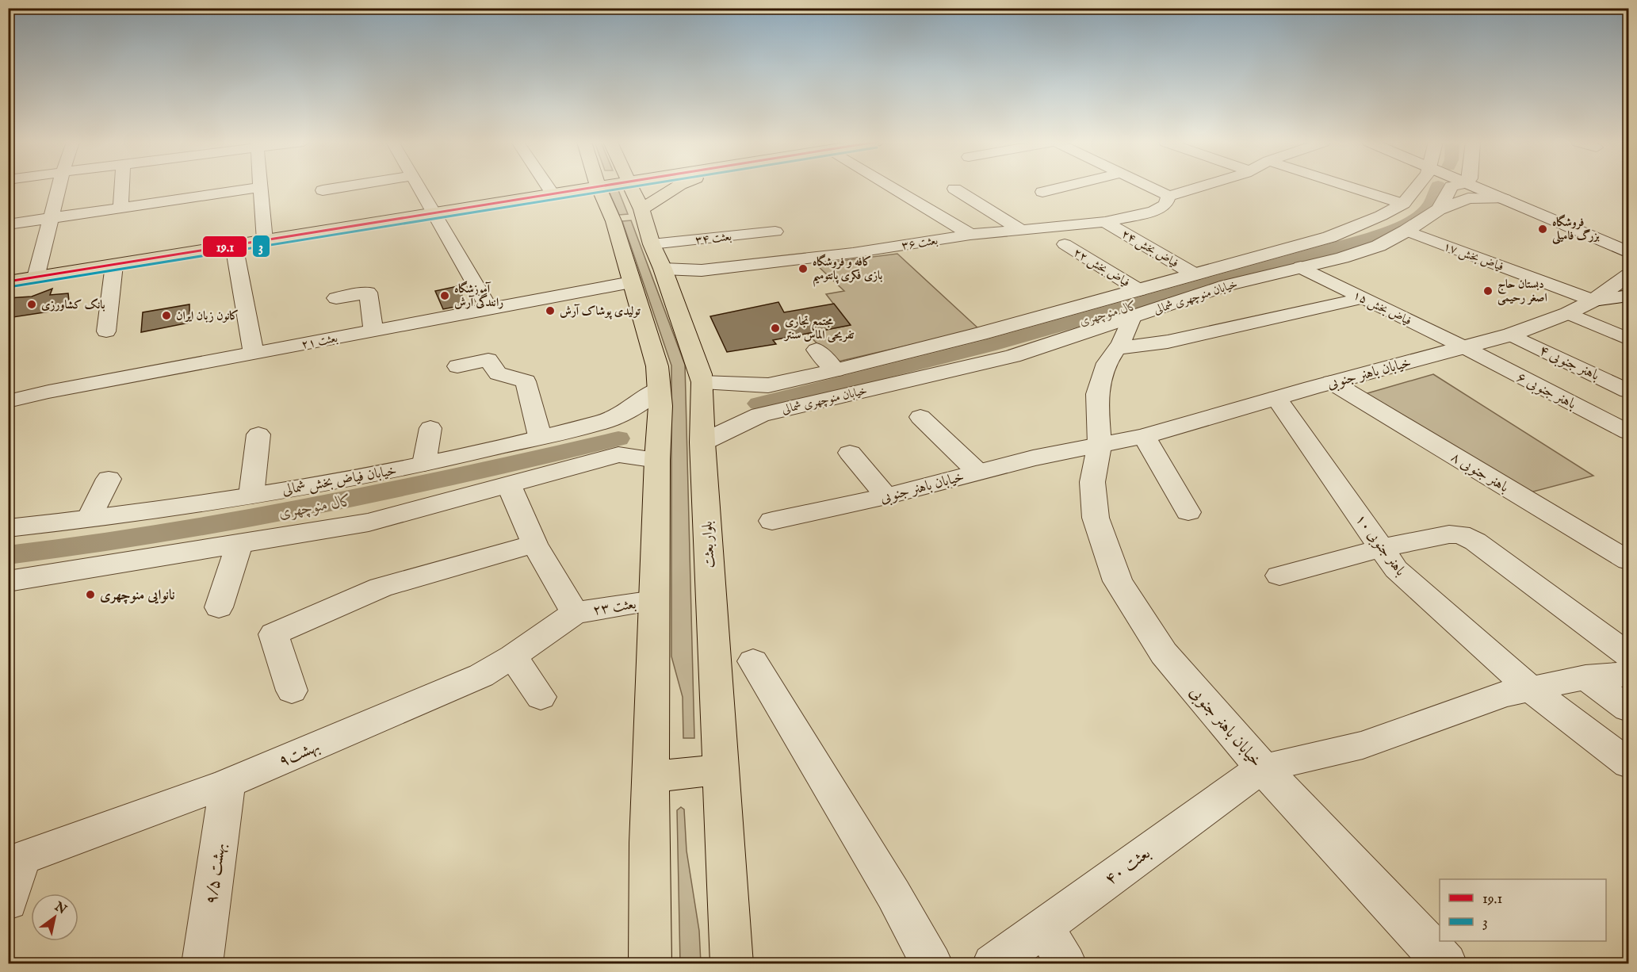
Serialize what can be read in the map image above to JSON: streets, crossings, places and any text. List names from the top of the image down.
{
  "streets": {
    "main road": ["بلوار بعثت"],
    "street": [
      "بعثت ۳۴",
      "بعثت ۳۶",
      "فیاض بخش ۲۴",
      "فیاض بخش ۱۷",
      "فیاض بخش ۲۲",
      "خیابان منوچهری شمالی",
      "فیاض بخش ۱۵",
      "بعثت ۲۱",
      "باهنر جنوبی ۴",
      "خیابان باهنر جنوبی",
      "باهنر جنوبی ۶",
      "باهنر جنوبی ۸",
      "خیابان فیاض بخش شمالی",
      "باهنر جنوبی ۱۰",
      "بعثت ۲۳",
      "بهشت۹",
      "بعثت ۴۰",
      "بهشت ۹/۵"
    ]
  },
  "crossings": [
    ["بعثت ۳۴", "بعثت ۳۶"],
    ["بعثت ۳۴", "بلوار بعثت"],
    ["بعثت ۳۶", "فیاض بخش ۲۴"],
    ["بعثت ۳۶", "بلوار بعثت"],
    ["فیاض بخش ۲۴", "خیابان منوچهری شمالی"],
    ["فیاض بخش ۱۷", "خیابان منوچهری شمالی"],
    ["فیاض بخش ۱۷", "خیابان باهنر جنوبی"],
    ["فیاض بخش ۲۲", "خیابان منوچهری شمالی"],
    ["خیابان منوچهری شمالی", "فیاض بخش ۱۵"],
    ["خیابان منوچهری شمالی", "بلوار بعثت"],
    ["فیاض بخش ۱۵", "خیابان باهنر جنوبی"],
    ["فیاض بخش ۱۵", "باهنر جنوبی ۶"],
    ["باهنر جنوبی ۴", "خیابان باهنر جنوبی"],
    ["خیابان باهنر جنوبی", "باهنر جنوبی ۶"],
    ["خیابان باهنر جنوبی", "باهنر جنوبی ۸"],
    ["خیابان باهنر جنوبی", "باهنر جنوبی ۱۰"],
    ["خیابان باهنر جنوبی", "بعثت ۴۰"],
    ["بعثت ۲۳", "بهشت۹"],
    ["بهشت۹", "بهشت ۹/۵"]
  ],
  "water": ["کال منوچهری"],
  "places": [
    "فروشگاه بزرگ فامیلی",
    "کافه و فروشگاه بازی فکری پانتومیم",
    "دبستان حاج اصغر رحیمی",
    "آموزشگاه رانندگی آرش",
    "بانک کشاورزی",
    "تولیدی پوشاک آرش",
    "کانون زبان ایران",
    "مجتمع تجاری تفریحی الماس سنتر",
    "نانوایی منوچهری"
  ],
  "lines": ["transit line 19.1", "transit line 3"],
  "legend": ["19.1", "3"],
  "north": "top right"
}
